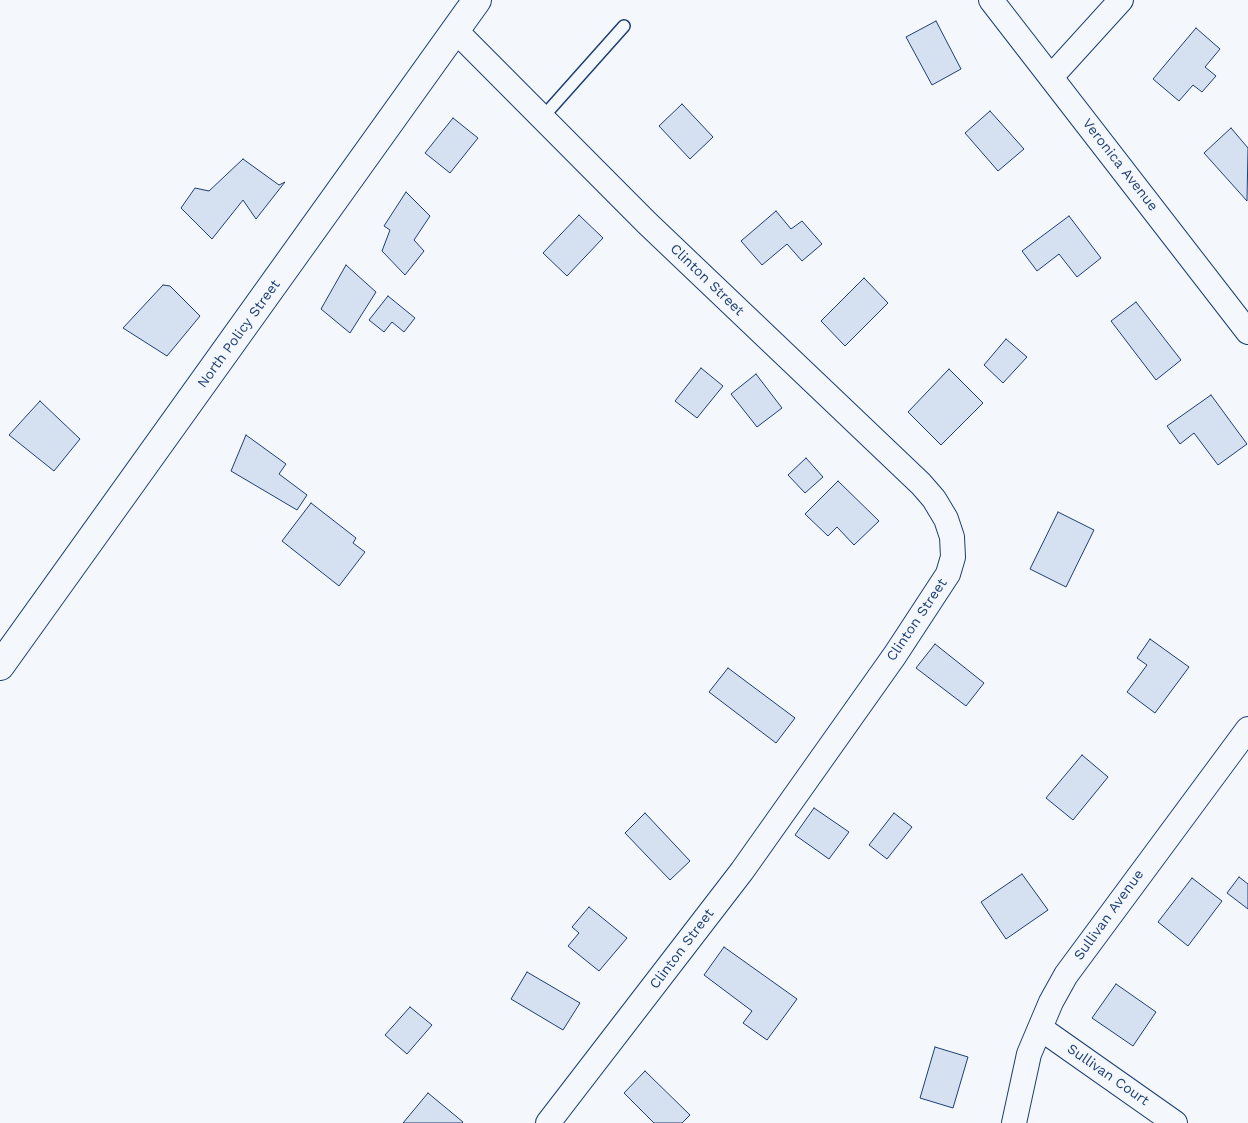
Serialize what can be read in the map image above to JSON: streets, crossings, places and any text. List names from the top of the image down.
{
  "streets": {
    "street": [
      "Veronica Avenue",
      "Clinton Street",
      "North Policy Street",
      "Sullivan Avenue",
      "Sullivan Court"
    ]
  },
  "crossings": [
    ["Clinton Street", "North Policy Street"],
    ["Sullivan Avenue", "Sullivan Court"]
  ]
}
